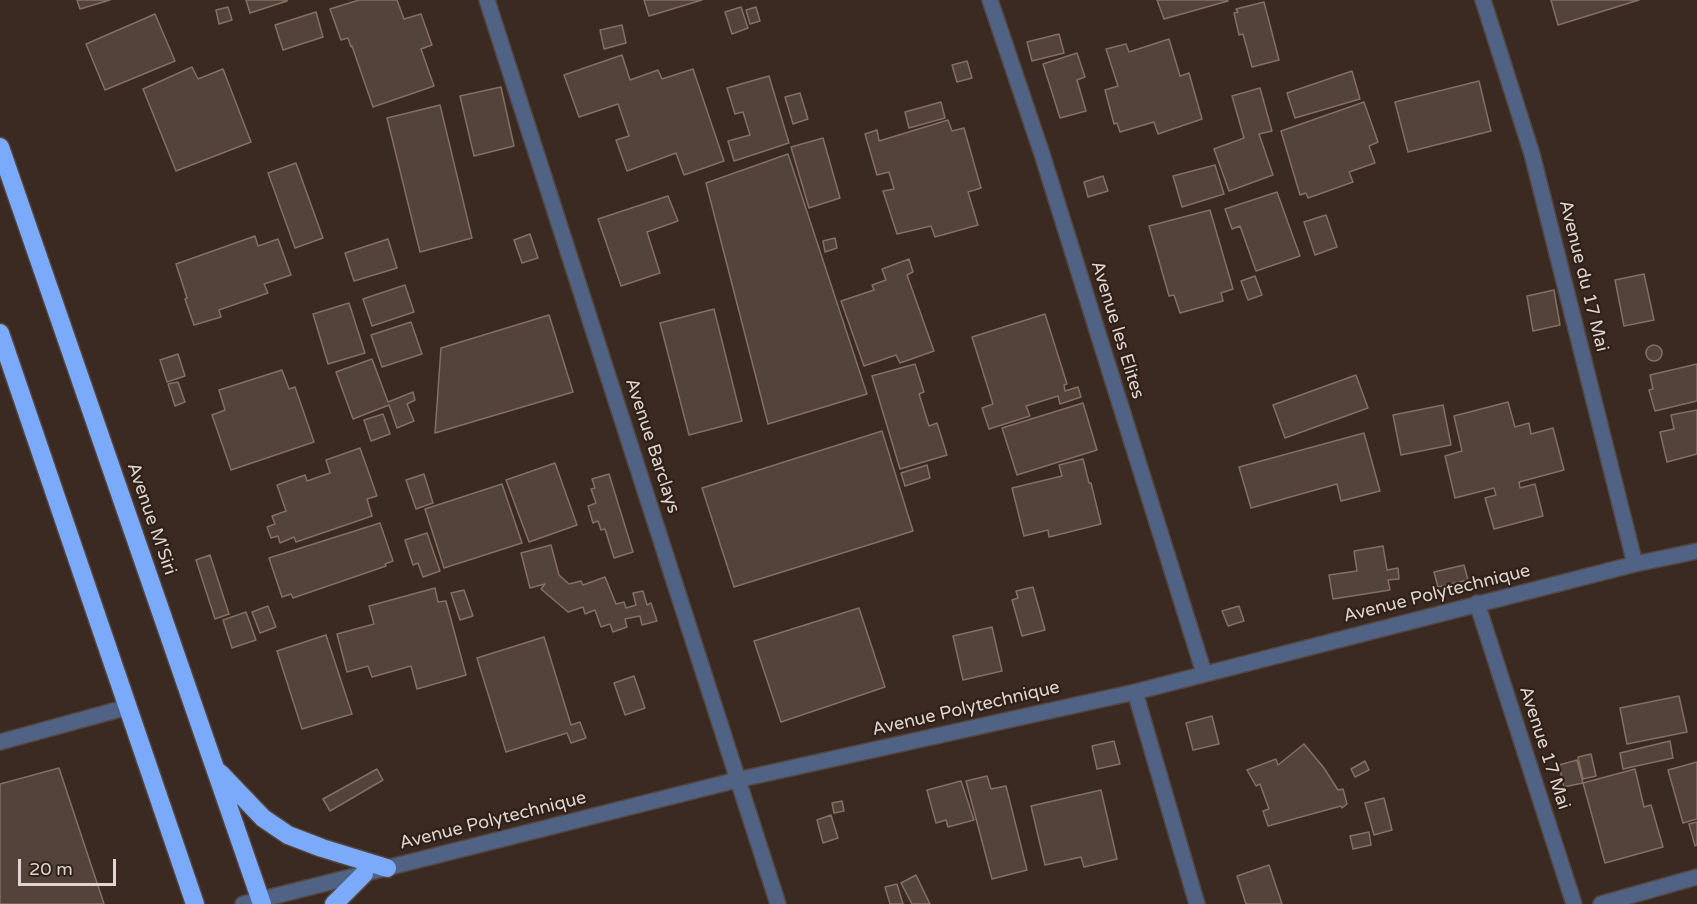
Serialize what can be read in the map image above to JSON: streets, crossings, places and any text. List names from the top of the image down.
{
  "streets": {
    "highway": ["Avenue M'Siri"],
    "street": [
      "Avenue du 17 Mai",
      "Avenue les Elites",
      "Avenue Barclays",
      "Avenue Polytechnique",
      "Avenue 17 Mai"
    ]
  },
  "crossings": [
    ["Avenue du 17 Mai", "Avenue Polytechnique"],
    ["Avenue les Elites", "Avenue Polytechnique"],
    ["Avenue Barclays", "Avenue Polytechnique"],
    ["Avenue M'Siri", "Avenue Polytechnique"],
    ["Avenue Polytechnique", "Avenue 17 Mai"]
  ],
  "scale_bar": "20 m"
}
